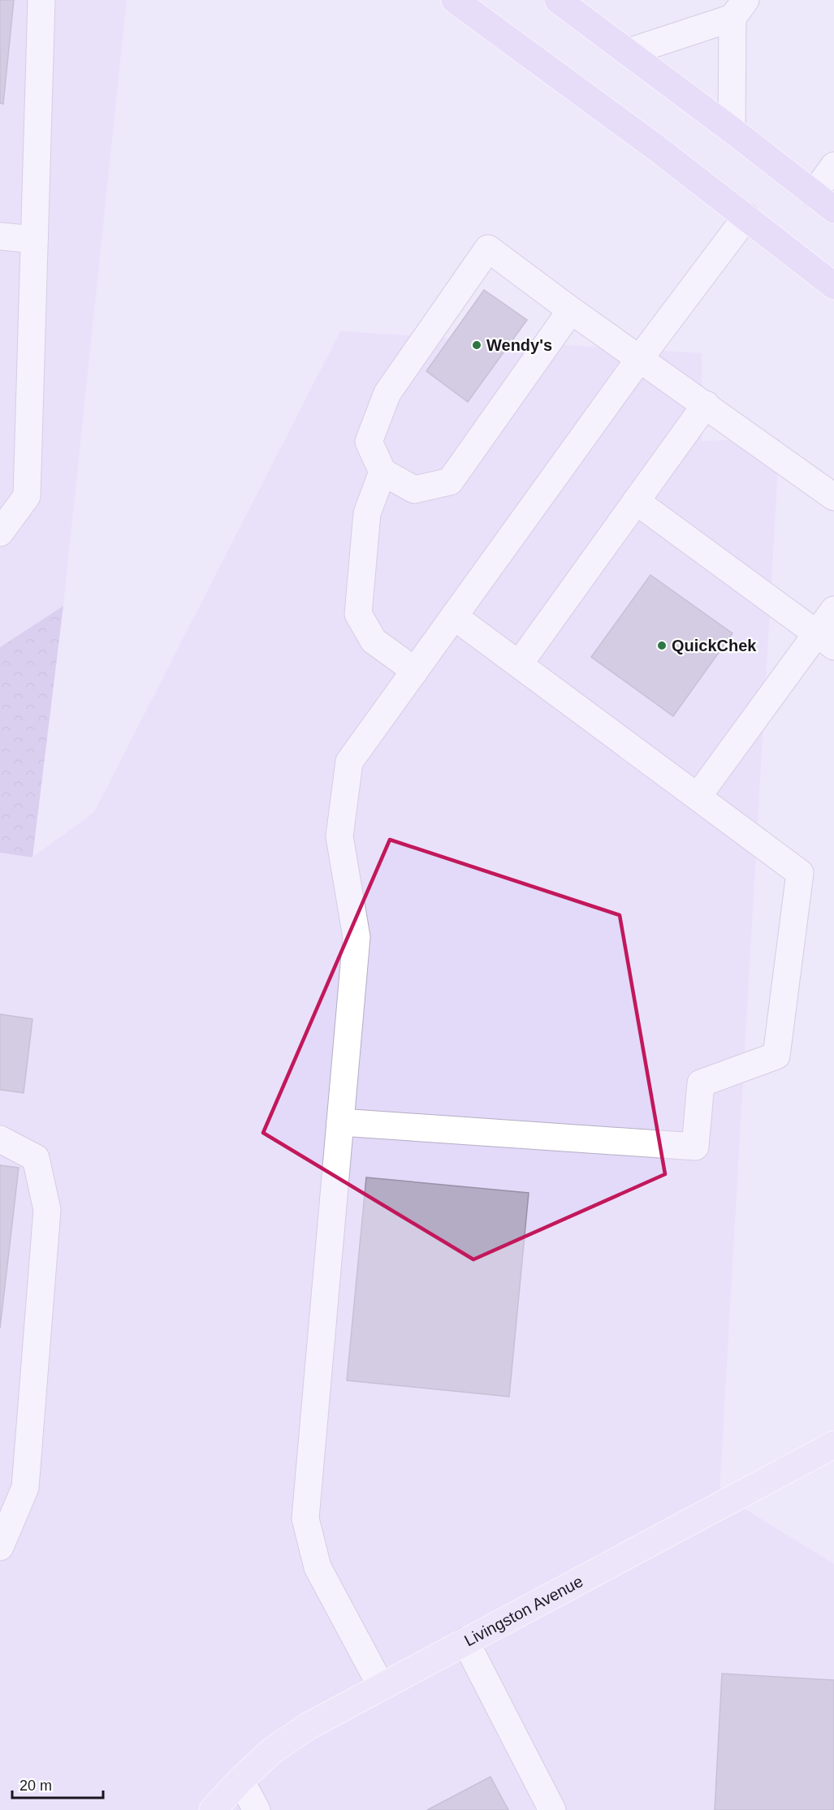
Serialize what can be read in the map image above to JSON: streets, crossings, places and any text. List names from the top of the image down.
{
  "streets": {
    "main road": ["Livingston Avenue"]
  },
  "places": ["Wendy's", "QuickChek"],
  "scale_bar": "20 m"
}
